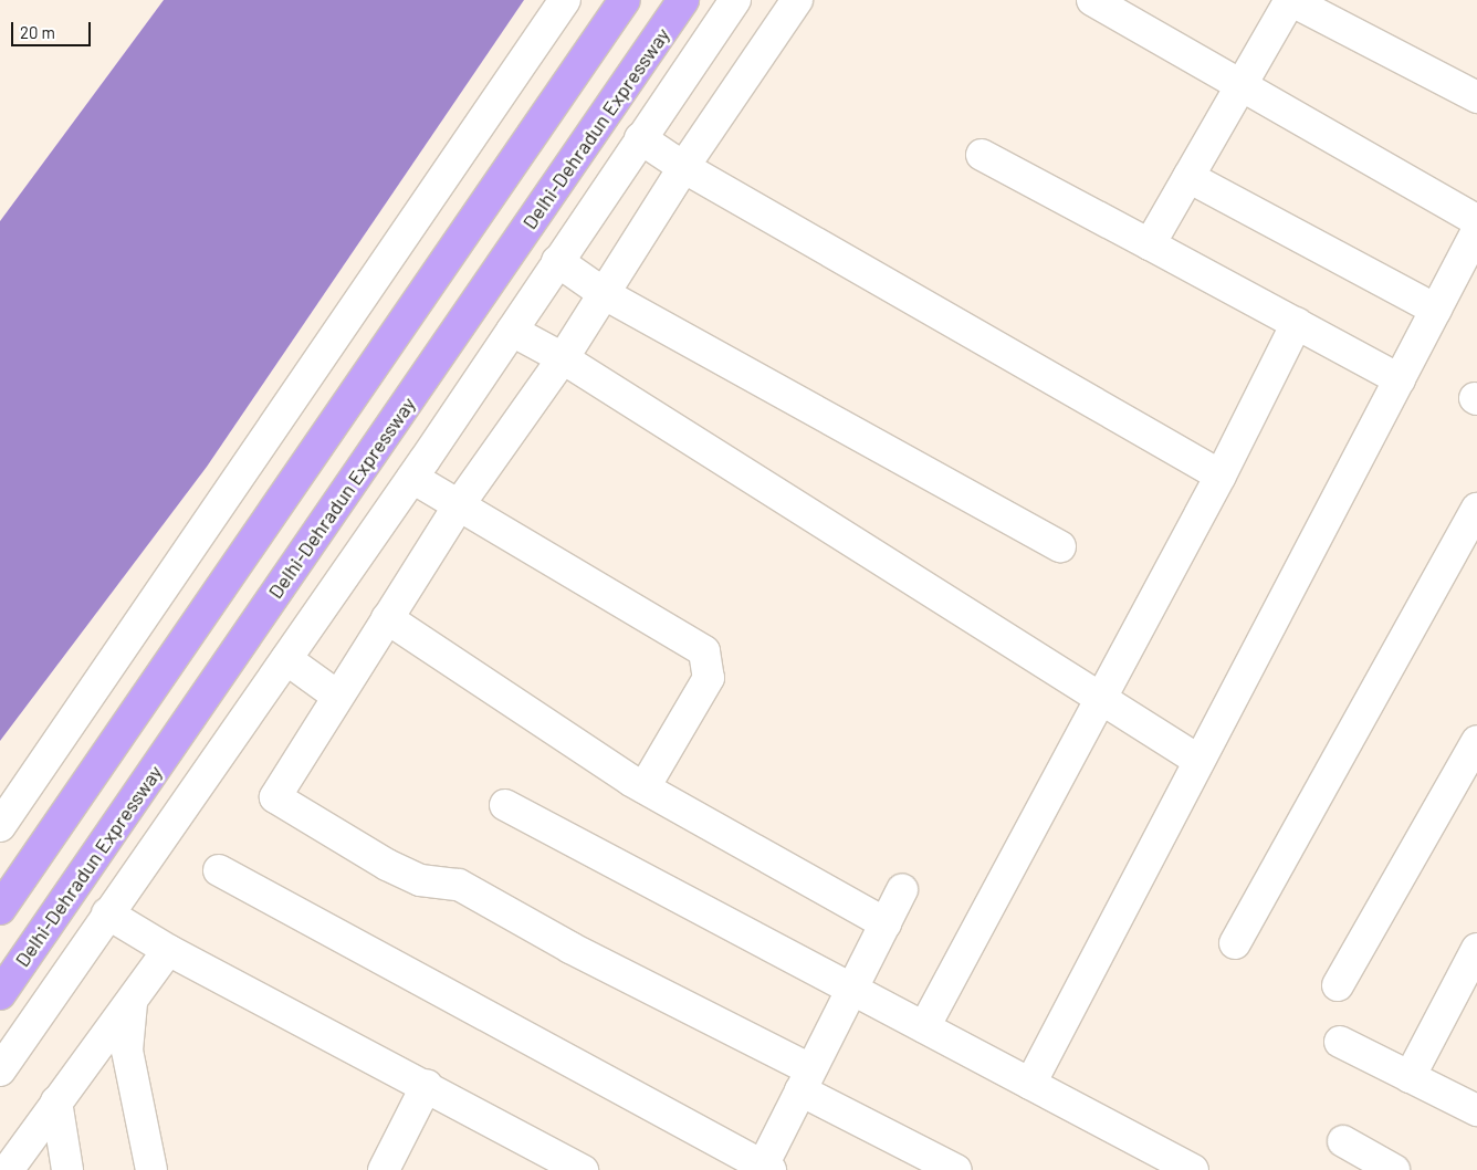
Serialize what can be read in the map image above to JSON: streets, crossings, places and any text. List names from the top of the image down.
{
  "streets": {
    "highway": ["Delhi-Dehradun Expressway"]
  },
  "scale_bar": "20 m"
}
